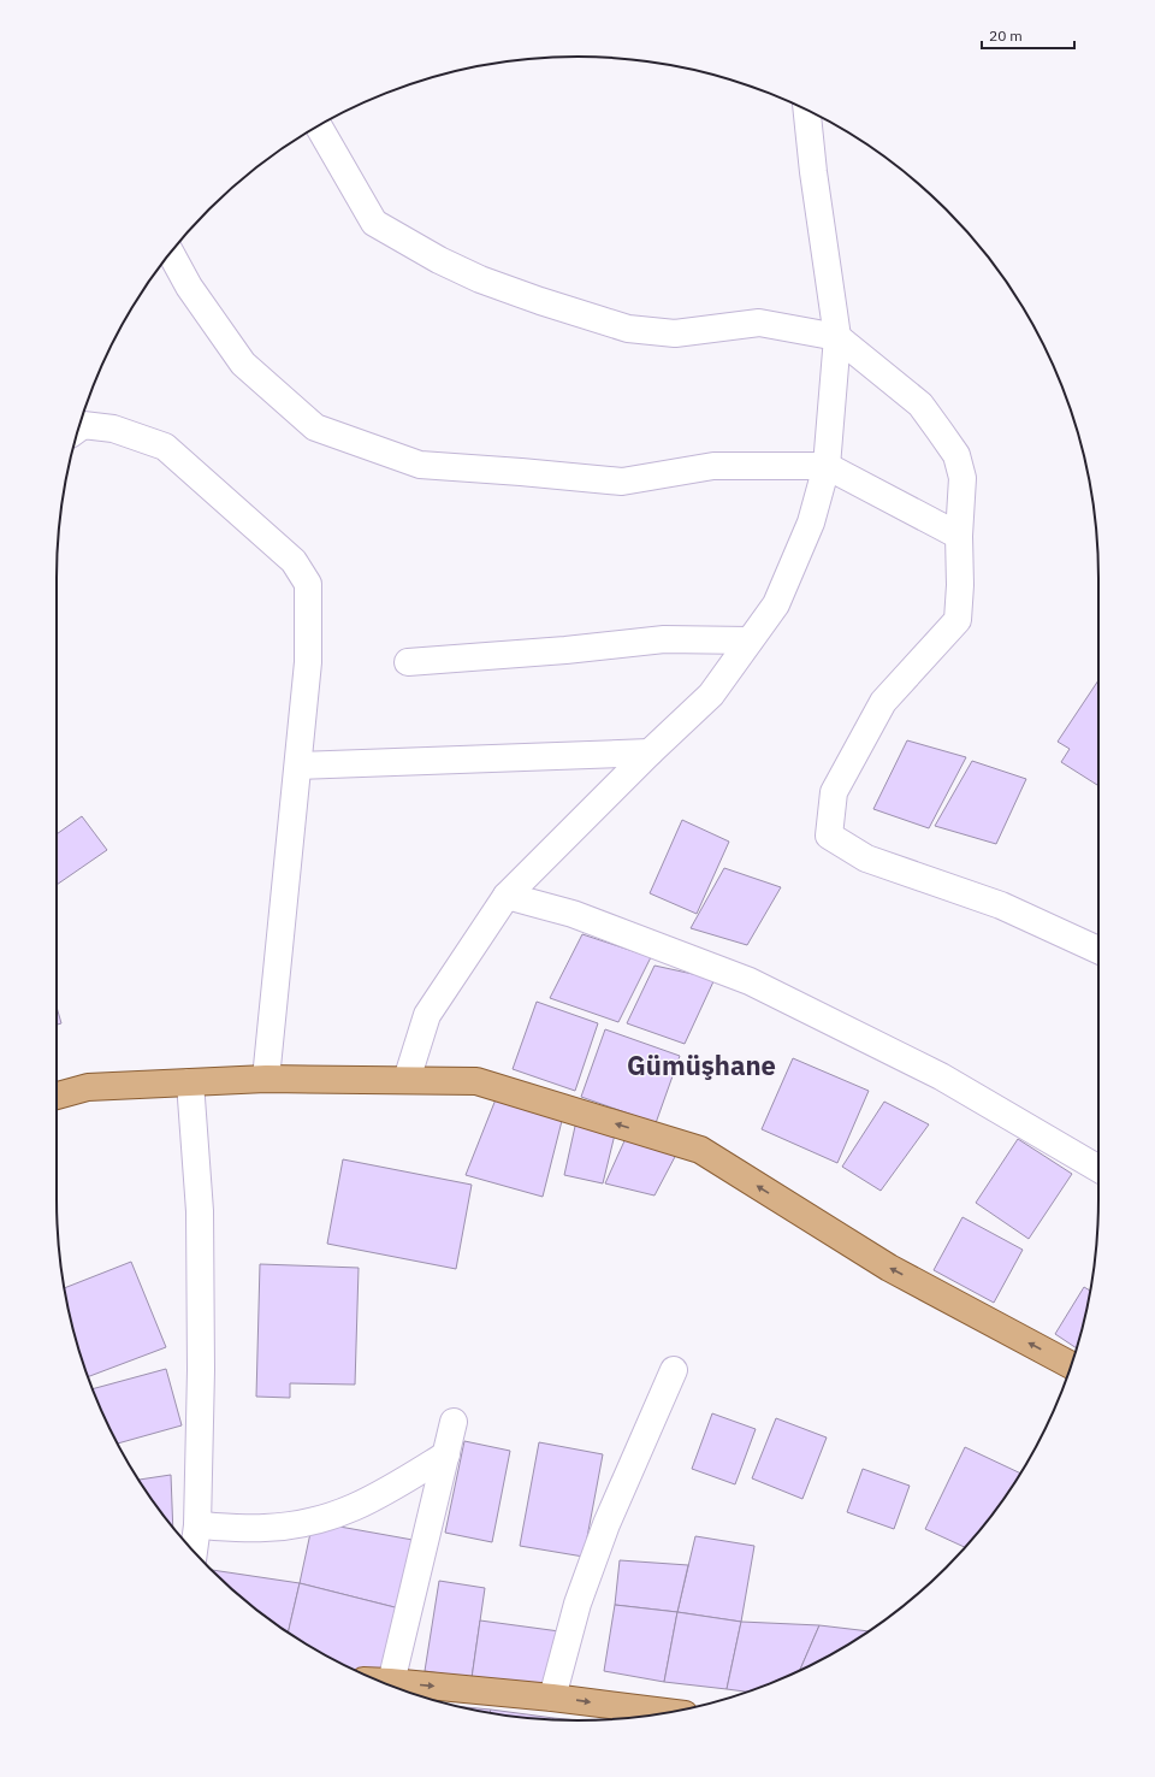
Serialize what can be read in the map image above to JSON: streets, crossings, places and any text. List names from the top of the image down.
{
  "districts": ["Gümüşhane"],
  "scale_bar": "20 m"
}
